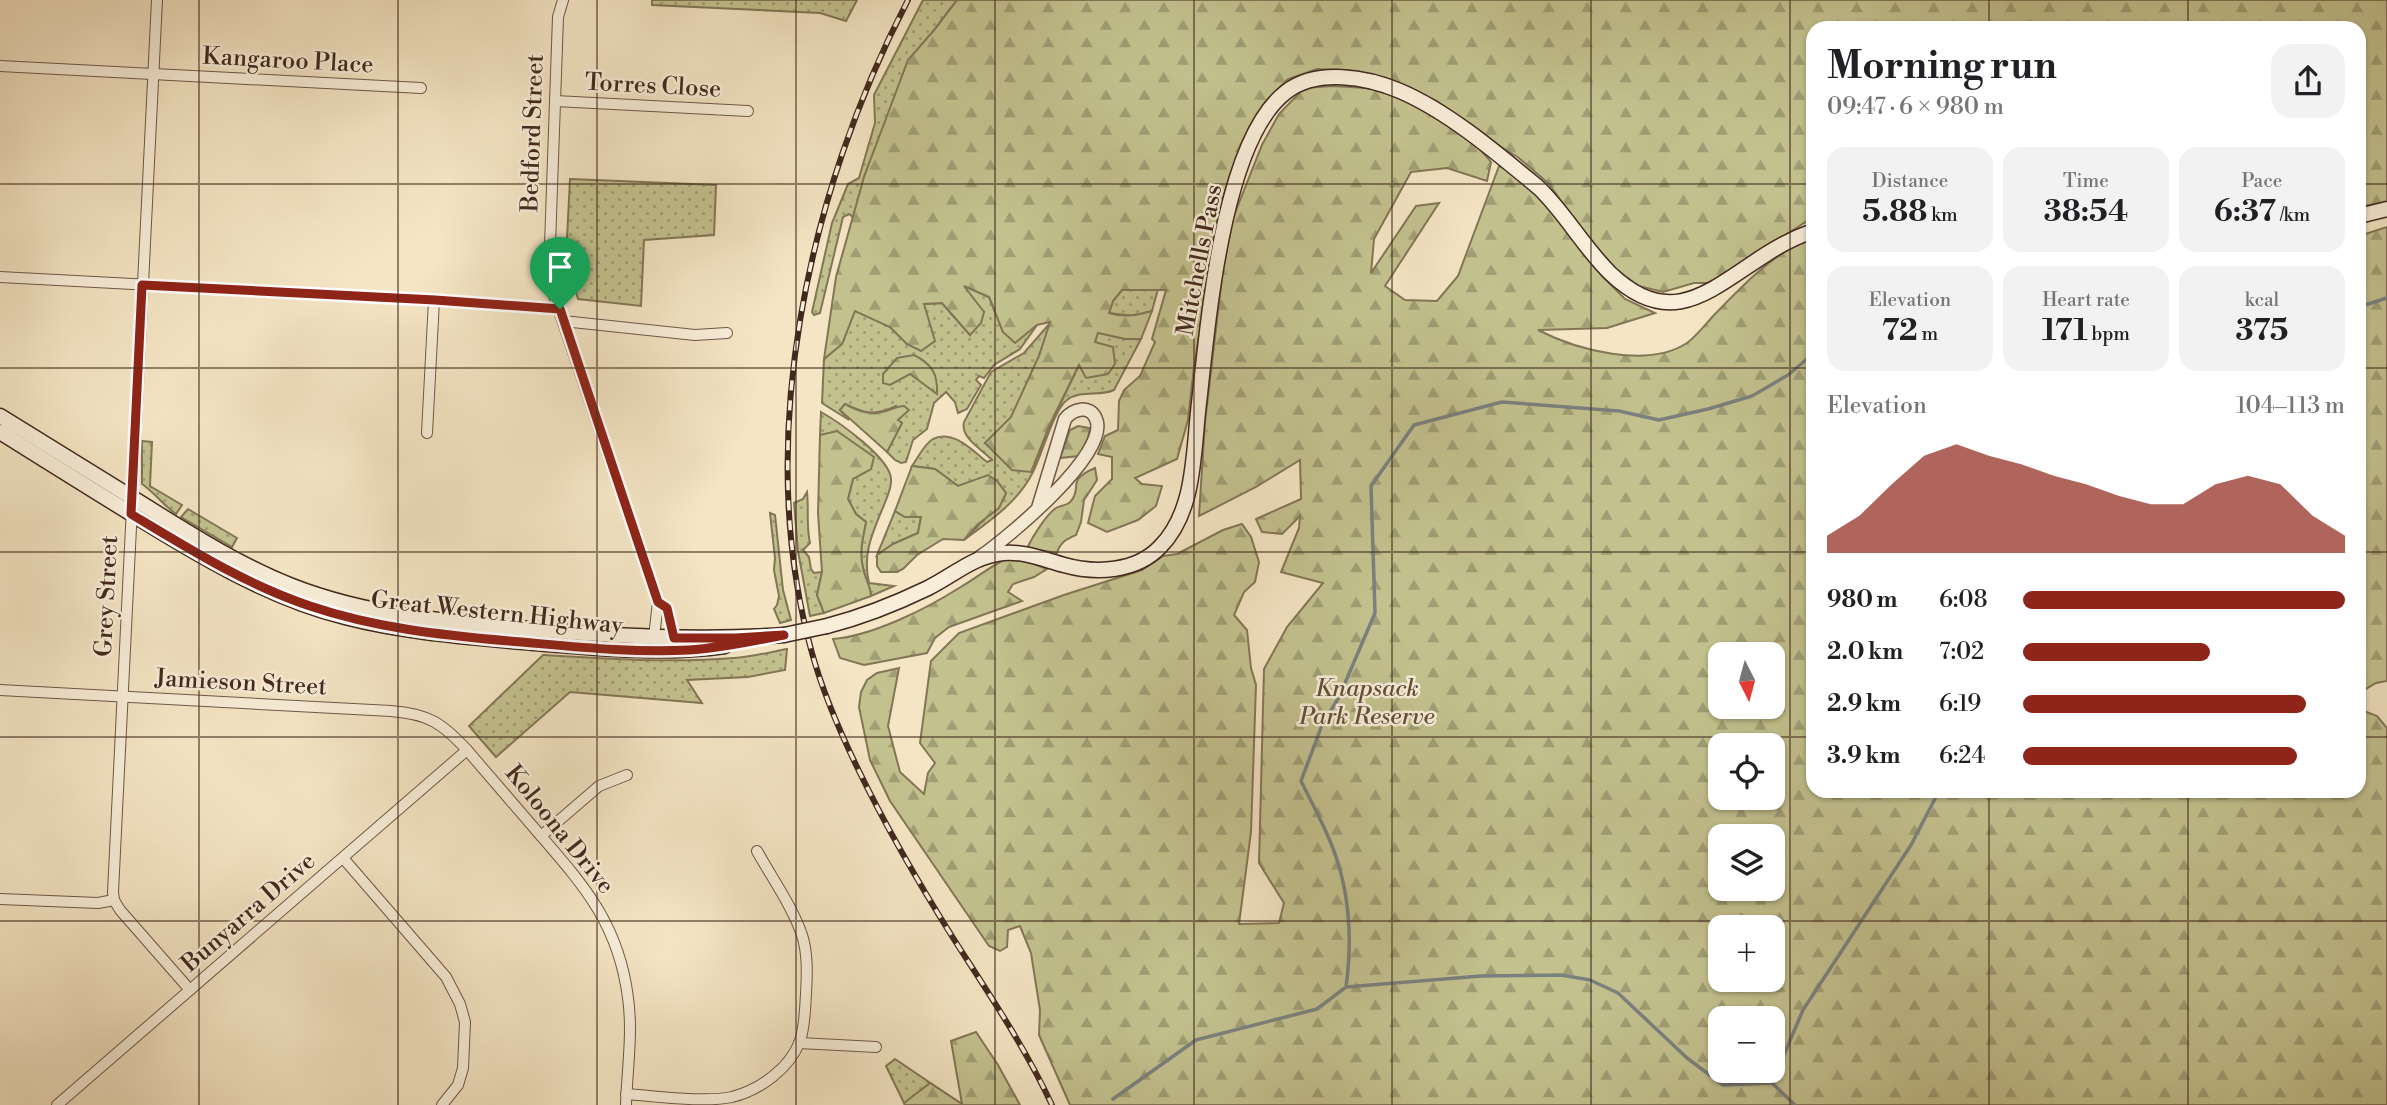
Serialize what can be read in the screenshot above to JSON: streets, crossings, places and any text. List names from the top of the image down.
{
  "streets": {
    "main road": ["Mitchells Pass", "Great Western Highway"],
    "street": [
      "Kangaroo Place",
      "Torres Close",
      "Bedford Street",
      "Grey Street",
      "Jamieson Street",
      "Koloona Drive",
      "Bunyarra Drive"
    ]
  },
  "crossings": [
    ["Kangaroo Place", "Grey Street"],
    ["Torres Close", "Bedford Street"],
    ["Bedford Street", "Great Western Highway"],
    ["Mitchells Pass", "Great Western Highway"],
    ["Grey Street", "Great Western Highway"],
    ["Grey Street", "Jamieson Street"],
    ["Jamieson Street", "Koloona Drive"],
    ["Jamieson Street", "Bunyarra Drive"],
    ["Koloona Drive", "Bunyarra Drive"]
  ],
  "parks": ["Knapsack Park Reserve"],
  "north": "bottom",
  "page": {
    "heading": ["Morning run", "09:47 · 6 × 980 m"],
    "stats": [
      ["Distance", "5.88 km"],
      ["Time", "38:54"],
      ["Pace", "6:37 /km"],
      ["Elevation", "72 m"],
      ["Heart rate", "171 bpm"],
      ["kcal", "375"]
    ],
    "chart": ["Elevation", "104–113 m"],
    "list": [
      {
        "name": "980 m",
        "note": "6:08"
      },
      {
        "name": "2.0 km",
        "note": "7:02"
      },
      {
        "name": "2.9 km",
        "note": "6:19"
      },
      {
        "name": "3.9 km",
        "note": "6:24"
      }
    ],
    "map_buttons": ["+", "−"]
  }
}
